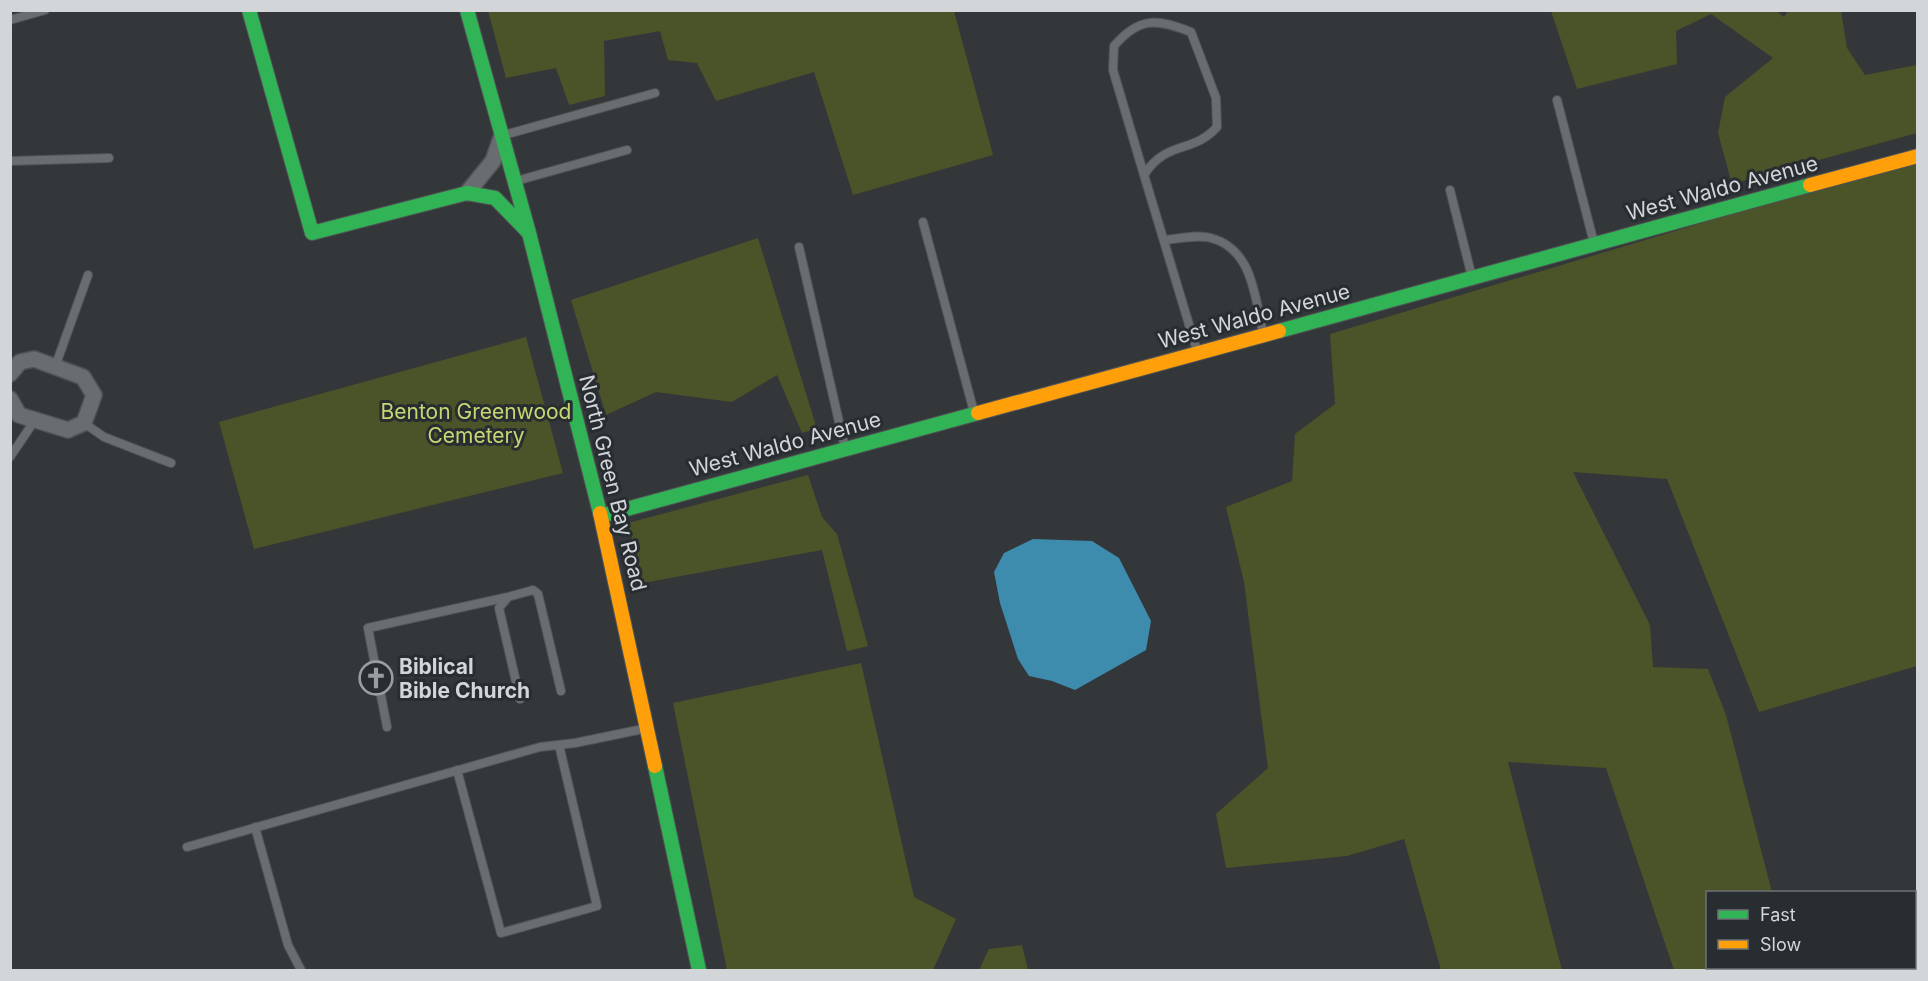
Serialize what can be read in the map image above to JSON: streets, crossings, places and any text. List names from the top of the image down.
{
  "streets": {
    "street": ["West Waldo Avenue", "North Green Bay Road"]
  },
  "crossings": [
    ["West Waldo Avenue", "North Green Bay Road"]
  ],
  "parks": ["Benton Greenwood Cemetery"],
  "places": {
    "church": ["Biblical Bible Church"]
  },
  "legend": ["Fast", "Slow"]
}
